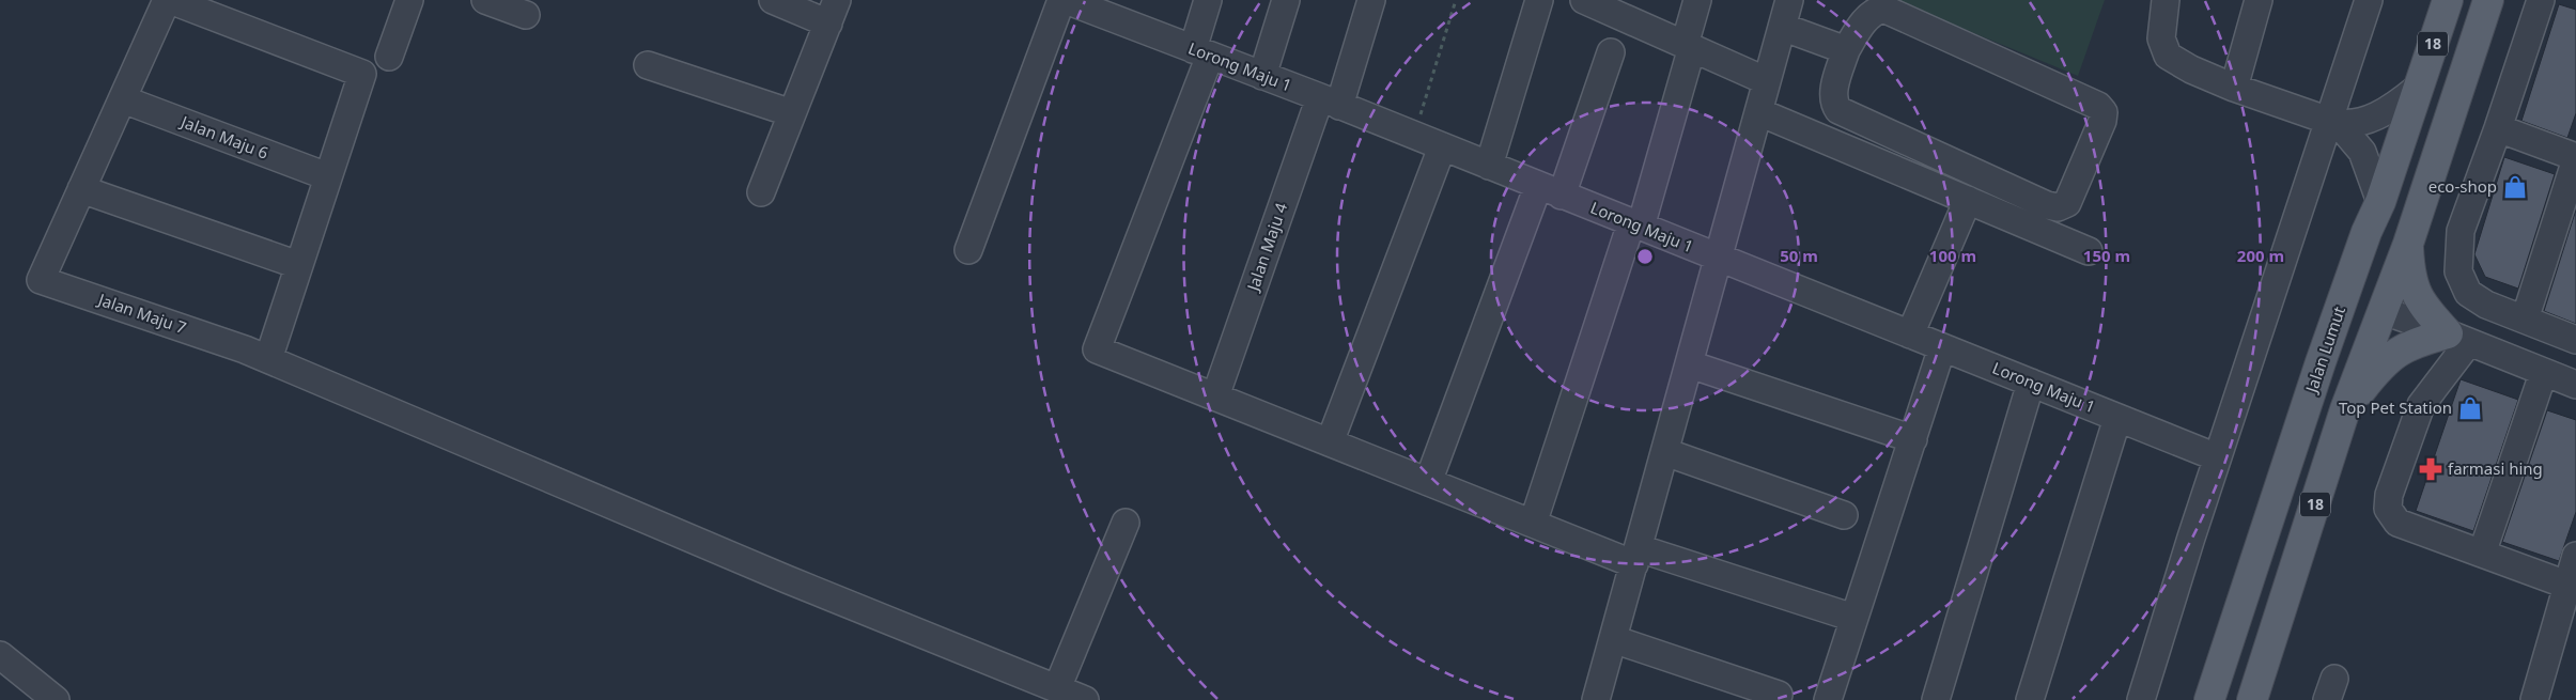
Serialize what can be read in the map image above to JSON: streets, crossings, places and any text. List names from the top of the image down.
{
  "streets": {
    "main road": ["18", "Jalan Lumut"],
    "street": [
      "Lorong Maju 1",
      "Jalan Maju 6",
      "Jalan Maju 4",
      "Jalan Maju 7"
    ]
  },
  "crossings": [
    ["Lorong Maju 1", "Jalan Maju 4"]
  ],
  "places": {
    "shop": ["eco-shop", "Top Pet Station"],
    "pharmacy": ["farmasi hing"]
  },
  "rings": [
    "50 m",
    "100 m",
    "150 m",
    "200 m"
  ]
}
